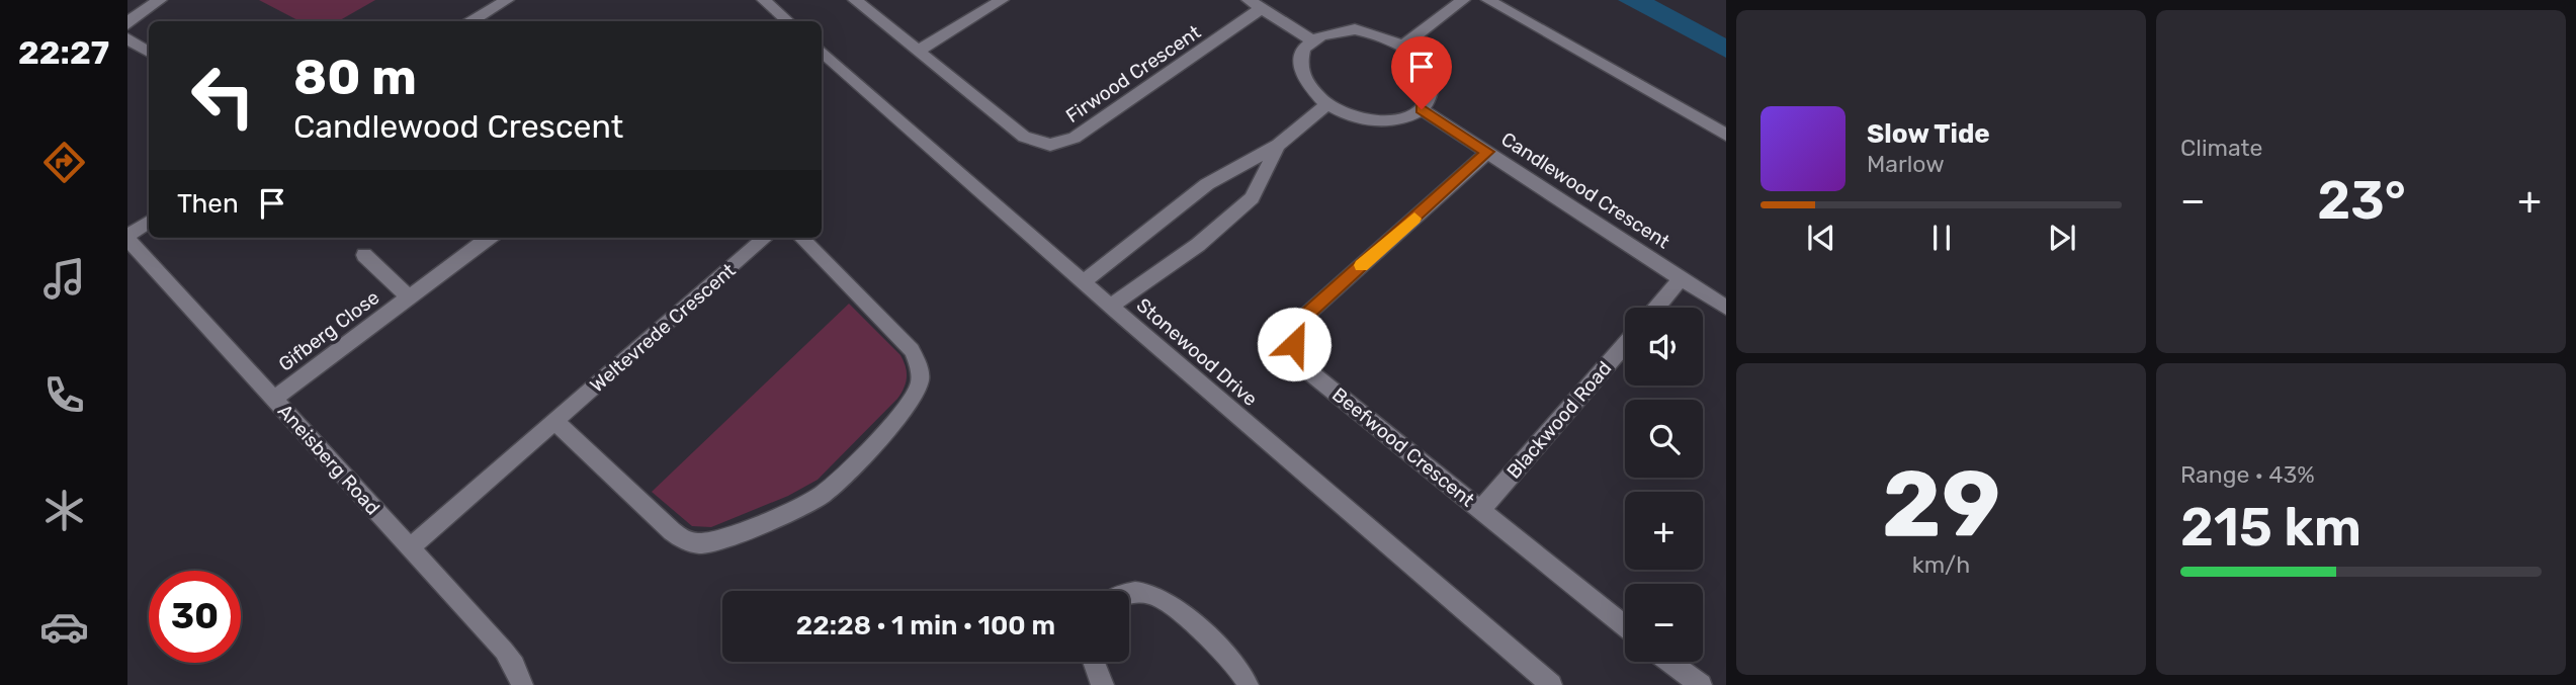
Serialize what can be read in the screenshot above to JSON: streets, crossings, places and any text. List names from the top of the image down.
{
  "streets": {
    "street": [
      "Firwood Crescent",
      "Candlewood Crescent",
      "Weltevrede Crescent",
      "Gifberg Close",
      "Stonewood Drive",
      "Blackwood Road",
      "Beefwood Crescent",
      "Aneisberg Road"
    ]
  },
  "crossings": [
    ["Candlewood Crescent", "Beefwood Crescent"],
    ["Weltevrede Crescent", "Aneisberg Road"],
    ["Gifberg Close", "Aneisberg Road"],
    ["Blackwood Road", "Beefwood Crescent"]
  ],
  "page": {
    "tabs": "22:27",
    "tile": [
      "Climate",
      ["29", "km/h"],
      ["Range · 43%", "215 km"]
    ],
    "turn": ["80 m", "Candlewood Crescent"],
    "song": ["Slow Tide", "Marlow"],
    "then": "Then",
    "heat": ["−", "23°", "+"],
    "map_buttons": ["+", "−"],
    "limit": "30",
    "trip": "22:28 · 1 min · 100 m"
  }
}
